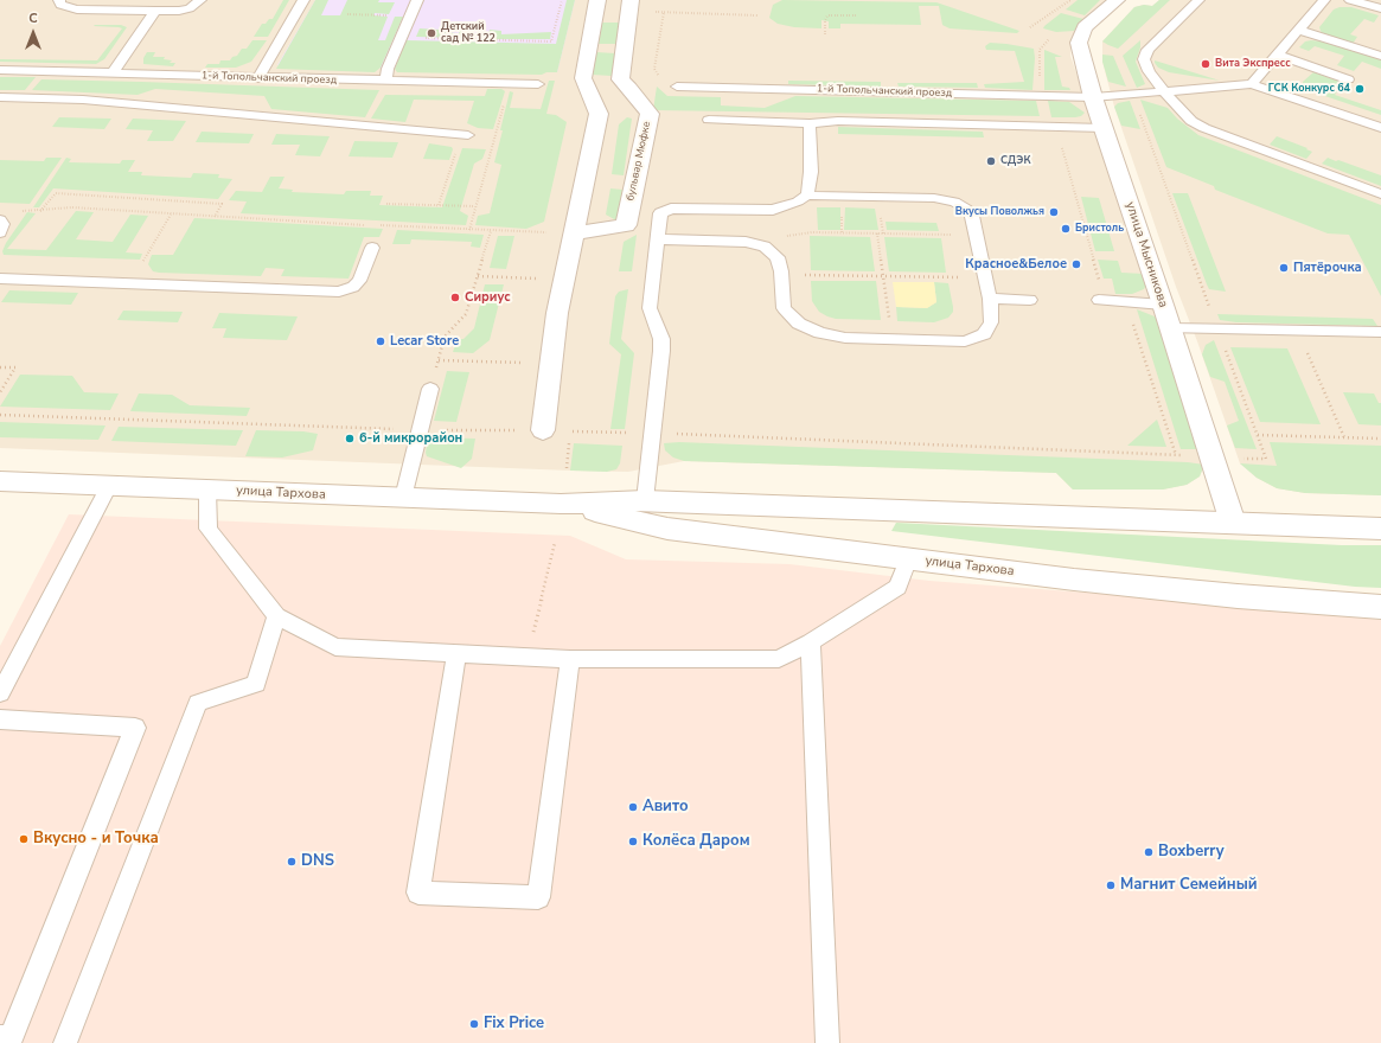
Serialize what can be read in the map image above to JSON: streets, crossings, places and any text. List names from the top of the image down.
{
  "streets": {
    "street": ["бульвар Мюфке", "улица Мысникова", "улица Тархова"],
    "lane": ["1-й Топольчанский проезд"]
  },
  "crossings": [
    ["1-й Топольчанский проезд", "улица Мысникова"],
    ["улица Мысникова", "улица Тархова"]
  ],
  "places": [
    "Детский сад № 122",
    "Вита Экспресс",
    "ГСК Конкурс 64",
    "СДЭК",
    "Вкусы Поволжья",
    "Бристоль",
    "Красное&Белое",
    "Пятёрочка",
    "Сириус",
    "Lecar Store",
    "6-й микрорайон",
    "Авито",
    "Вкусно - и Точка",
    "Колёса Даром",
    "Boxberry",
    "DNS",
    "Магнит Семейный",
    "Fix Price"
  ],
  "north": "top"
}
